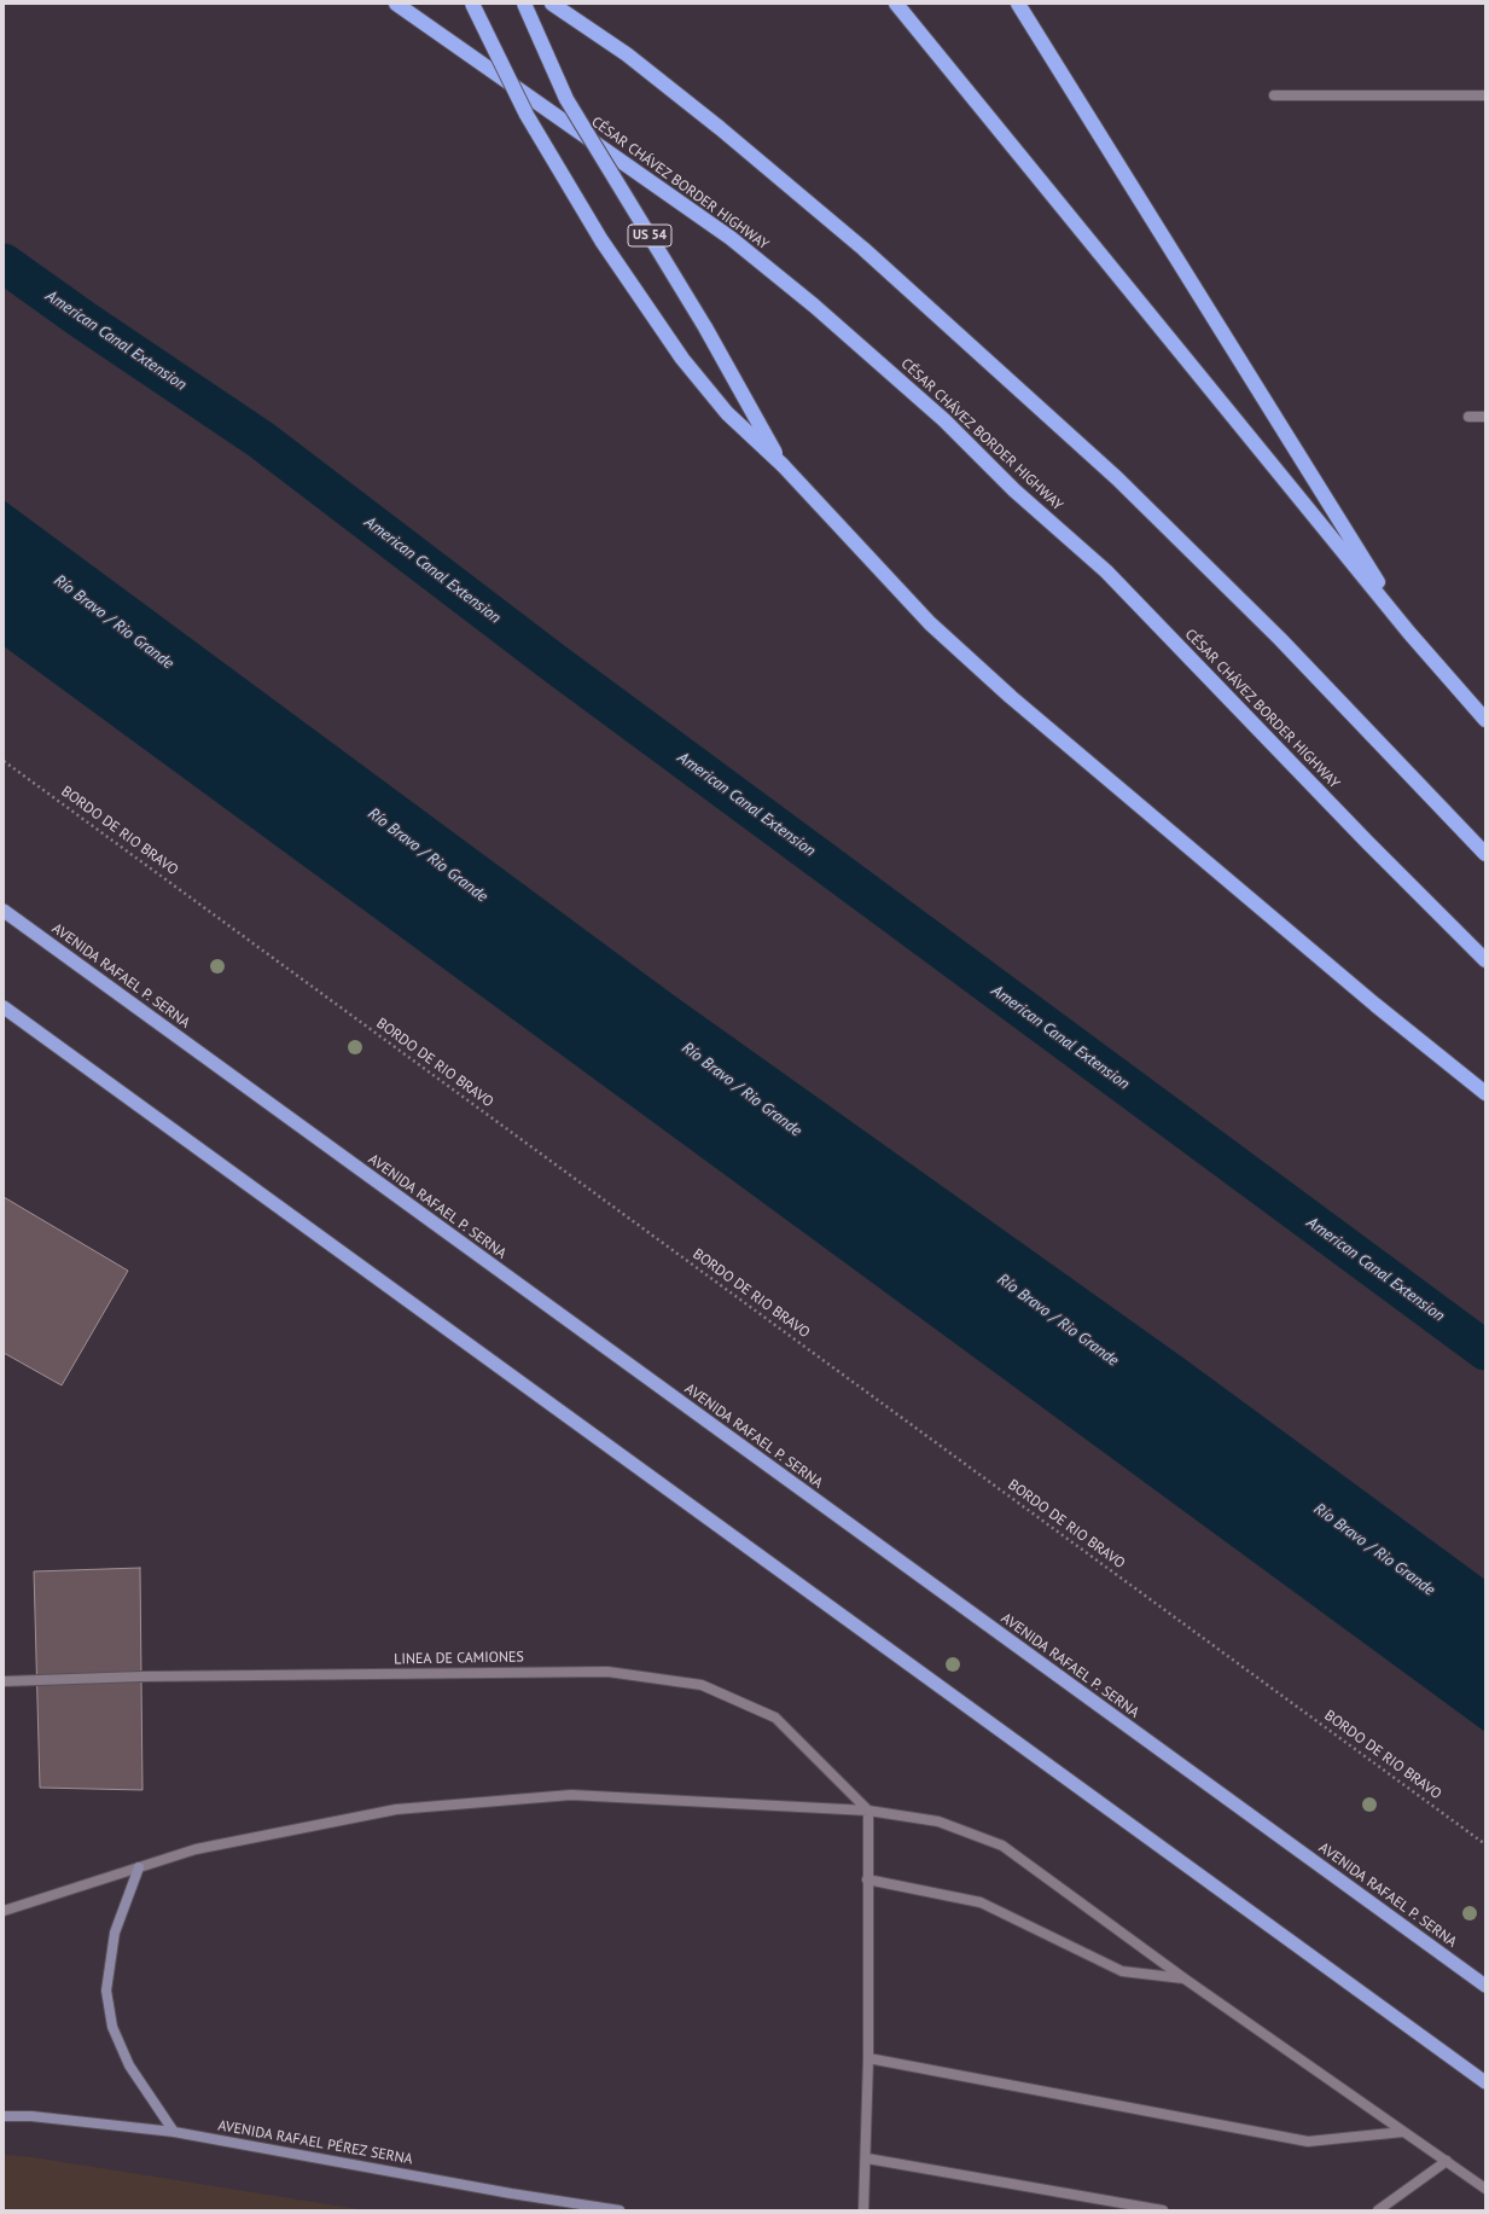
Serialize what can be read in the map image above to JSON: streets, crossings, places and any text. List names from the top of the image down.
{
  "streets": {
    "highway": ["CÉSAR CHÁVEZ BORDER HIGHWAY", "US 54", "AVENIDA RAFAEL P. SERNA"],
    "main road": ["AVENIDA RAFAEL PÉREZ SERNA"],
    "street": ["LINEA DE CAMIONES"],
    "path": ["BORDO DE RIO BRAVO"]
  },
  "water": ["American Canal Extension", "Río Bravo / Rio Grande"]
}
